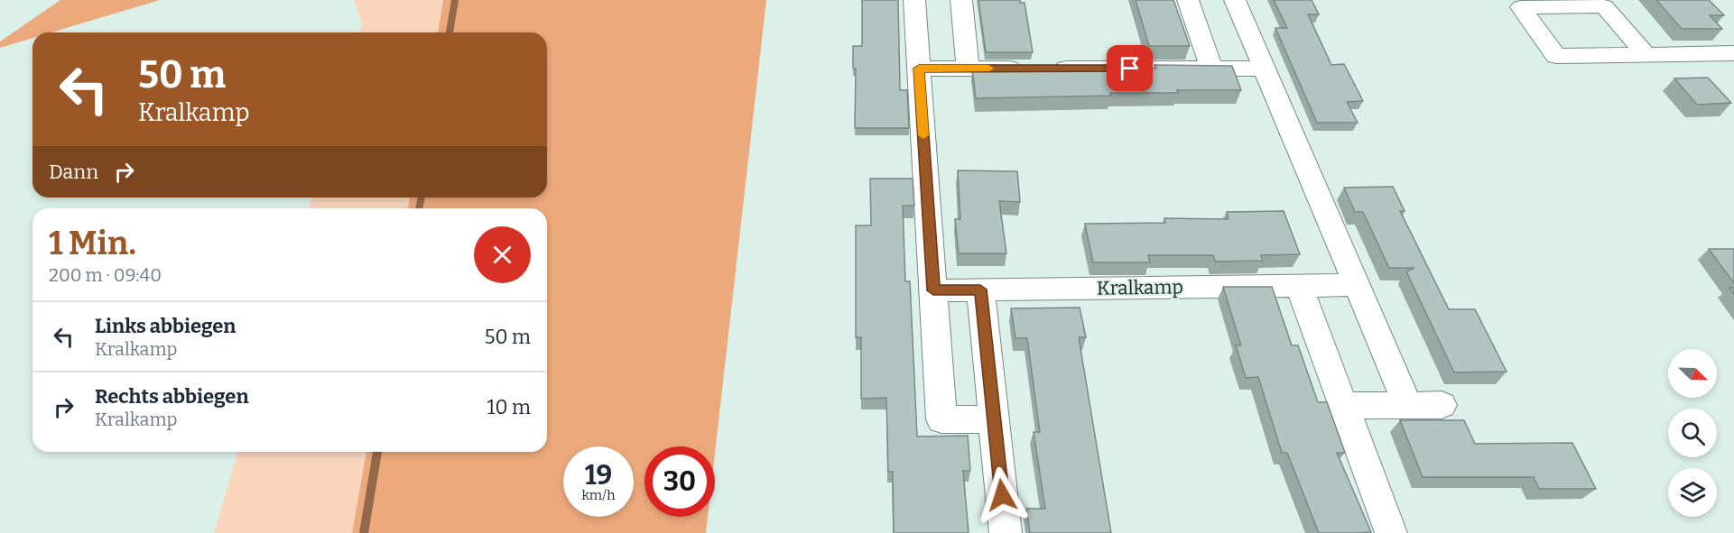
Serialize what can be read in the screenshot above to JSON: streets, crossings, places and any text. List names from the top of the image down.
{
  "streets": {
    "street": ["Kralkamp"]
  },
  "north": "bottom right",
  "page": {
    "turn": ["50 m", "Kralkamp"],
    "then": "Dann",
    "heading": ["1 Min.", "200 m · 09:40"],
    "list": [
      {
        "name": "Links abbiegen",
        "note": "Kralkamp",
        "value": "50 m"
      },
      {
        "name": "Rechts abbiegen",
        "note": "Kralkamp",
        "value": "10 m"
      }
    ],
    "speed": "19 km/h",
    "limit": "30"
  }
}
